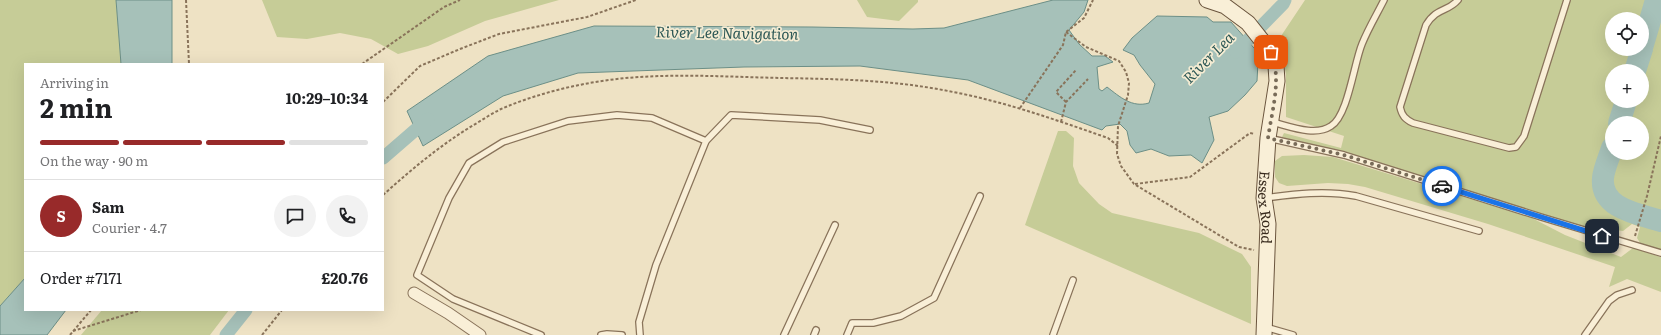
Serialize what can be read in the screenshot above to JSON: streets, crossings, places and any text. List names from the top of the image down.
{
  "streets": {
    "street": ["Essex Road"]
  },
  "water": ["River Lee Navigation", "River Lea"],
  "page": {
    "map_buttons": ["+", "−"],
    "heading": ["2 min", "Arriving in", "10:29–10:34"],
    "panel": [
      "Sam",
      "Courier · 4.7",
      "Order #7171",
      "£20.76"
    ],
    "bar": "On the way · 90 m",
    "round": "S"
  }
}
